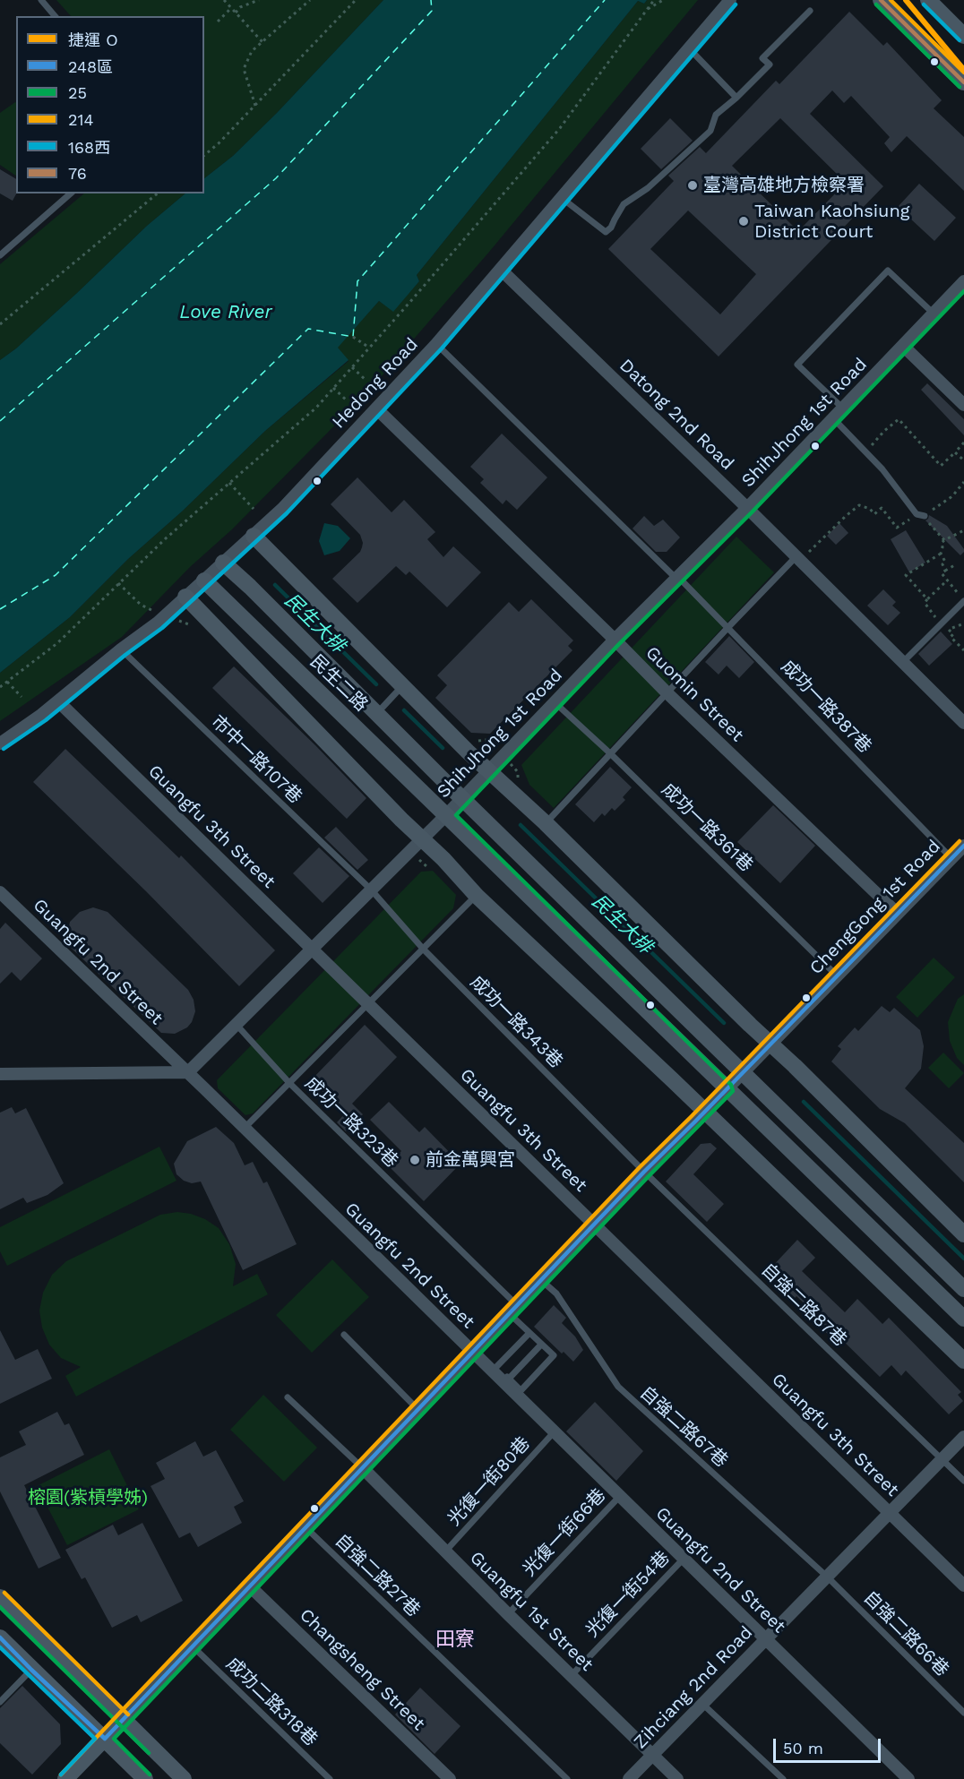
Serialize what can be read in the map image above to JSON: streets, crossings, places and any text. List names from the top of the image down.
{
  "streets": {
    "main road": ["民生二路"],
    "street": [
      "Hedong Road",
      "Datong 2nd Road",
      "ShihJhong 1st Road",
      "Guomin Street",
      "Guangfu 3th Street",
      "ChengGong 1st Road",
      "Guangfu 2nd Street",
      "Guangfu 1st Street",
      "Changsheng Street",
      "Zihciang 2nd Road"
    ],
    "lane": [
      "成功一路387巷",
      "市中一路107巷",
      "成功一路361巷",
      "成功一路343巷",
      "成功一路323巷",
      "自強二路87巷",
      "自強二路67巷",
      "光復一街80巷",
      "光復一街66巷",
      "自強二路27巷",
      "光復一街54巷",
      "自強二路66巷",
      "成功二路318巷"
    ]
  },
  "crossings": [
    ["Hedong Road", "Datong 2nd Road"],
    ["Hedong Road", "民生二路"],
    ["Hedong Road", "Guomin Street"],
    ["Hedong Road", "成功一路387巷"],
    ["Hedong Road", "市中一路107巷"],
    ["Hedong Road", "Guangfu 3th Street"],
    ["Datong 2nd Road", "ShihJhong 1st Road"],
    ["ShihJhong 1st Road", "民生二路"],
    ["ShihJhong 1st Road", "Guomin Street"],
    ["ShihJhong 1st Road", "成功一路387巷"],
    ["ShihJhong 1st Road", "市中一路107巷"],
    ["ShihJhong 1st Road", "Guangfu 3th Street"],
    ["ShihJhong 1st Road", "成功一路361巷"],
    ["ShihJhong 1st Road", "Guangfu 2nd Street"],
    ["ShihJhong 1st Road", "成功一路343巷"],
    ["ShihJhong 1st Road", "成功一路323巷"],
    ["民生二路", "ChengGong 1st Road"],
    ["Guomin Street", "ChengGong 1st Road"],
    ["成功一路387巷", "ChengGong 1st Road"],
    ["市中一路107巷", "成功一路343巷"],
    ["Guangfu 3th Street", "ChengGong 1st Road"],
    ["Guangfu 3th Street", "Zihciang 2nd Road"],
    ["成功一路361巷", "ChengGong 1st Road"],
    ["ChengGong 1st Road", "Guangfu 2nd Street"],
    ["ChengGong 1st Road", "成功一路343巷"],
    ["ChengGong 1st Road", "成功一路323巷"],
    ["ChengGong 1st Road", "自強二路87巷"],
    ["ChengGong 1st Road", "自強二路67巷"],
    ["ChengGong 1st Road", "自強二路27巷"],
    ["ChengGong 1st Road", "Guangfu 1st Street"],
    ["ChengGong 1st Road", "Changsheng Street"],
    ["ChengGong 1st Road", "成功二路318巷"],
    ["Guangfu 2nd Street", "光復一街80巷"],
    ["Guangfu 2nd Street", "光復一街66巷"],
    ["Guangfu 2nd Street", "光復一街54巷"],
    ["Guangfu 2nd Street", "Zihciang 2nd Road"],
    ["成功一路343巷", "自強二路87巷"],
    ["自強二路87巷", "Zihciang 2nd Road"],
    ["自強二路67巷", "自強二路66巷"],
    ["自強二路67巷", "Zihciang 2nd Road"],
    ["光復一街80巷", "Guangfu 1st Street"],
    ["光復一街66巷", "Guangfu 1st Street"],
    ["光復一街54巷", "Guangfu 1st Street"],
    ["Guangfu 1st Street", "Zihciang 2nd Road"],
    ["自強二路66巷", "Zihciang 2nd Road"]
  ],
  "districts": ["田寮"],
  "water": ["Love River", "民生大排"],
  "parks": ["榕園(紫槓學姊)"],
  "places": ["臺灣高雄地方檢察署", "Taiwan Kaohsiung District Court", "前金萬興宮"],
  "lines": [
    "metro line O",
    "transit line 214",
    "transit line 76",
    "transit line 25",
    "transit line 168西",
    "transit line 248區"
  ],
  "legend": [
    "捷運 O",
    "248區",
    "25",
    "214",
    "168西",
    "76"
  ],
  "scale_bar": "50 m"
}
